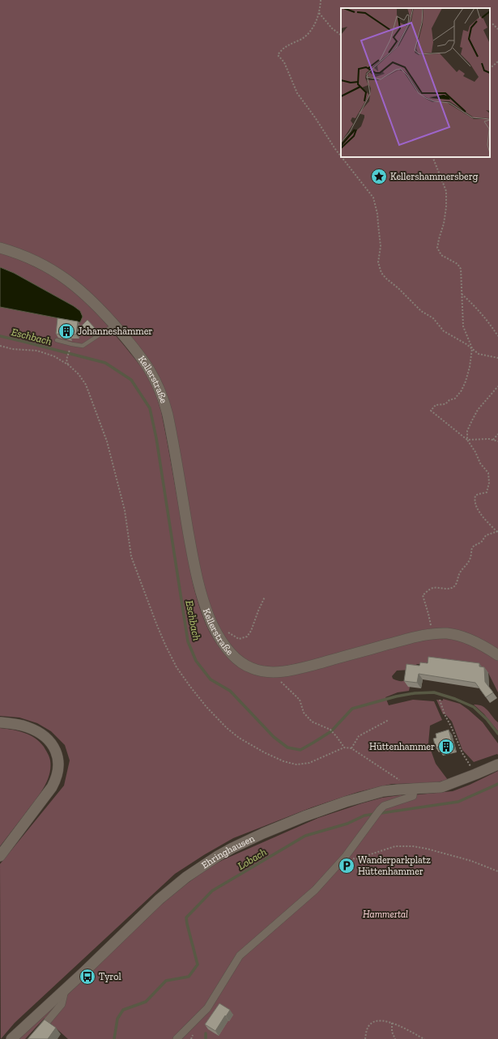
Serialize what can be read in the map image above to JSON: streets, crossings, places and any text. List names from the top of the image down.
{
  "streets": {
    "main road": ["Kellerstraße", "Ehringhausen"]
  },
  "water": ["Eschbach", "Lobach"],
  "parks": ["Hammertal"],
  "places": {
    "place": ["Kellershammersberg"],
    "building": ["Johanneshämmer", "Hüttenhammer"],
    "parking": ["Wanderparkplatz Hüttenhammer"],
    "bus stop": ["Tyrol"]
  }
}
